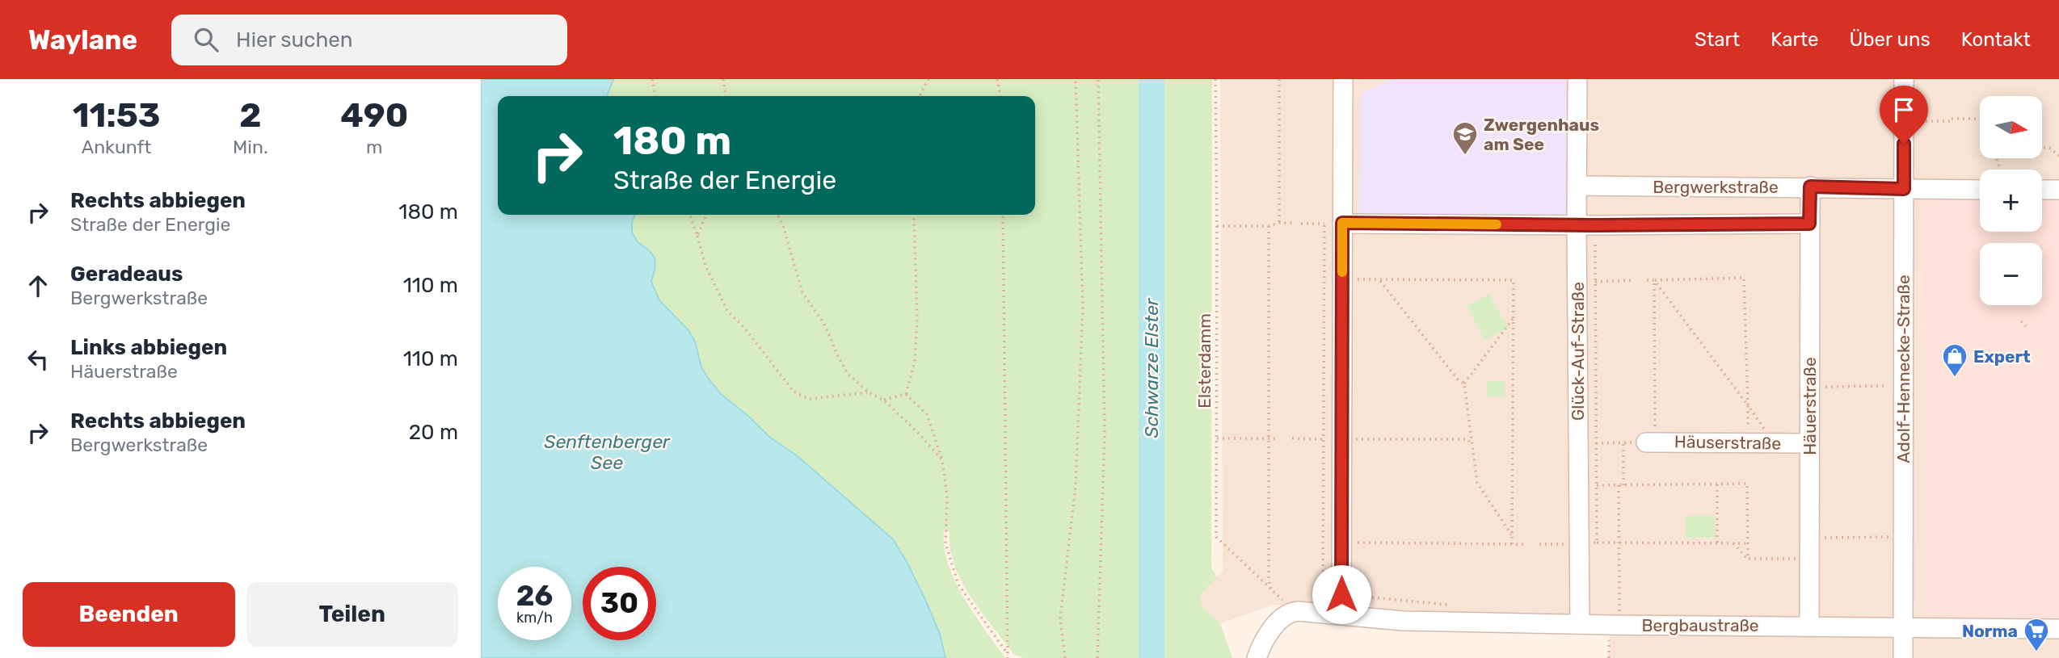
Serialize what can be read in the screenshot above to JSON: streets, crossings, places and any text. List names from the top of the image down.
{
  "streets": {
    "street": [
      "Bergwerkstraße",
      "Glück-Auf-Straße",
      "Adolf-Hennecke-Straße",
      "Häuerstraße",
      "Häuserstraße",
      "Bergbaustraße"
    ],
    "path": ["Elsterdamm"]
  },
  "crossings": [
    ["Bergwerkstraße", "Glück-Auf-Straße"],
    ["Bergwerkstraße", "Adolf-Hennecke-Straße"],
    ["Bergwerkstraße", "Häuerstraße"],
    ["Glück-Auf-Straße", "Bergbaustraße"],
    ["Elsterdamm", "Bergbaustraße"],
    ["Adolf-Hennecke-Straße", "Bergbaustraße"],
    ["Häuerstraße", "Häuserstraße"],
    ["Häuerstraße", "Bergbaustraße"]
  ],
  "water": ["Schwarze Elster", "Senftenberger See"],
  "places": {
    "school or university": ["Zwergenhaus am See"],
    "shop": ["Expert"],
    "supermarket": ["Norma"]
  },
  "north": "right",
  "page": {
    "header": "Waylane",
    "search": "Hier suchen",
    "nav": [
      "Start",
      "Karte",
      "Über uns",
      "Kontakt"
    ],
    "eta": [
      "11:53",
      "Ankunft",
      "2",
      "Min.",
      "490",
      "m"
    ],
    "map_buttons": ["+", "−"],
    "turn": ["180 m", "Straße der Energie"],
    "list": [
      {
        "name": "Rechts abbiegen",
        "note": "Straße der Energie",
        "value": "180 m"
      },
      {
        "name": "Geradeaus",
        "note": "Bergwerkstraße",
        "value": "110 m"
      },
      {
        "name": "Links abbiegen",
        "note": "Häuerstraße",
        "value": "110 m"
      },
      {
        "name": "Rechts abbiegen",
        "note": "Bergwerkstraße",
        "value": "20 m"
      }
    ],
    "speed": "26 km/h",
    "limit": "30",
    "buttons": ["Beenden", "Teilen"]
  }
}
